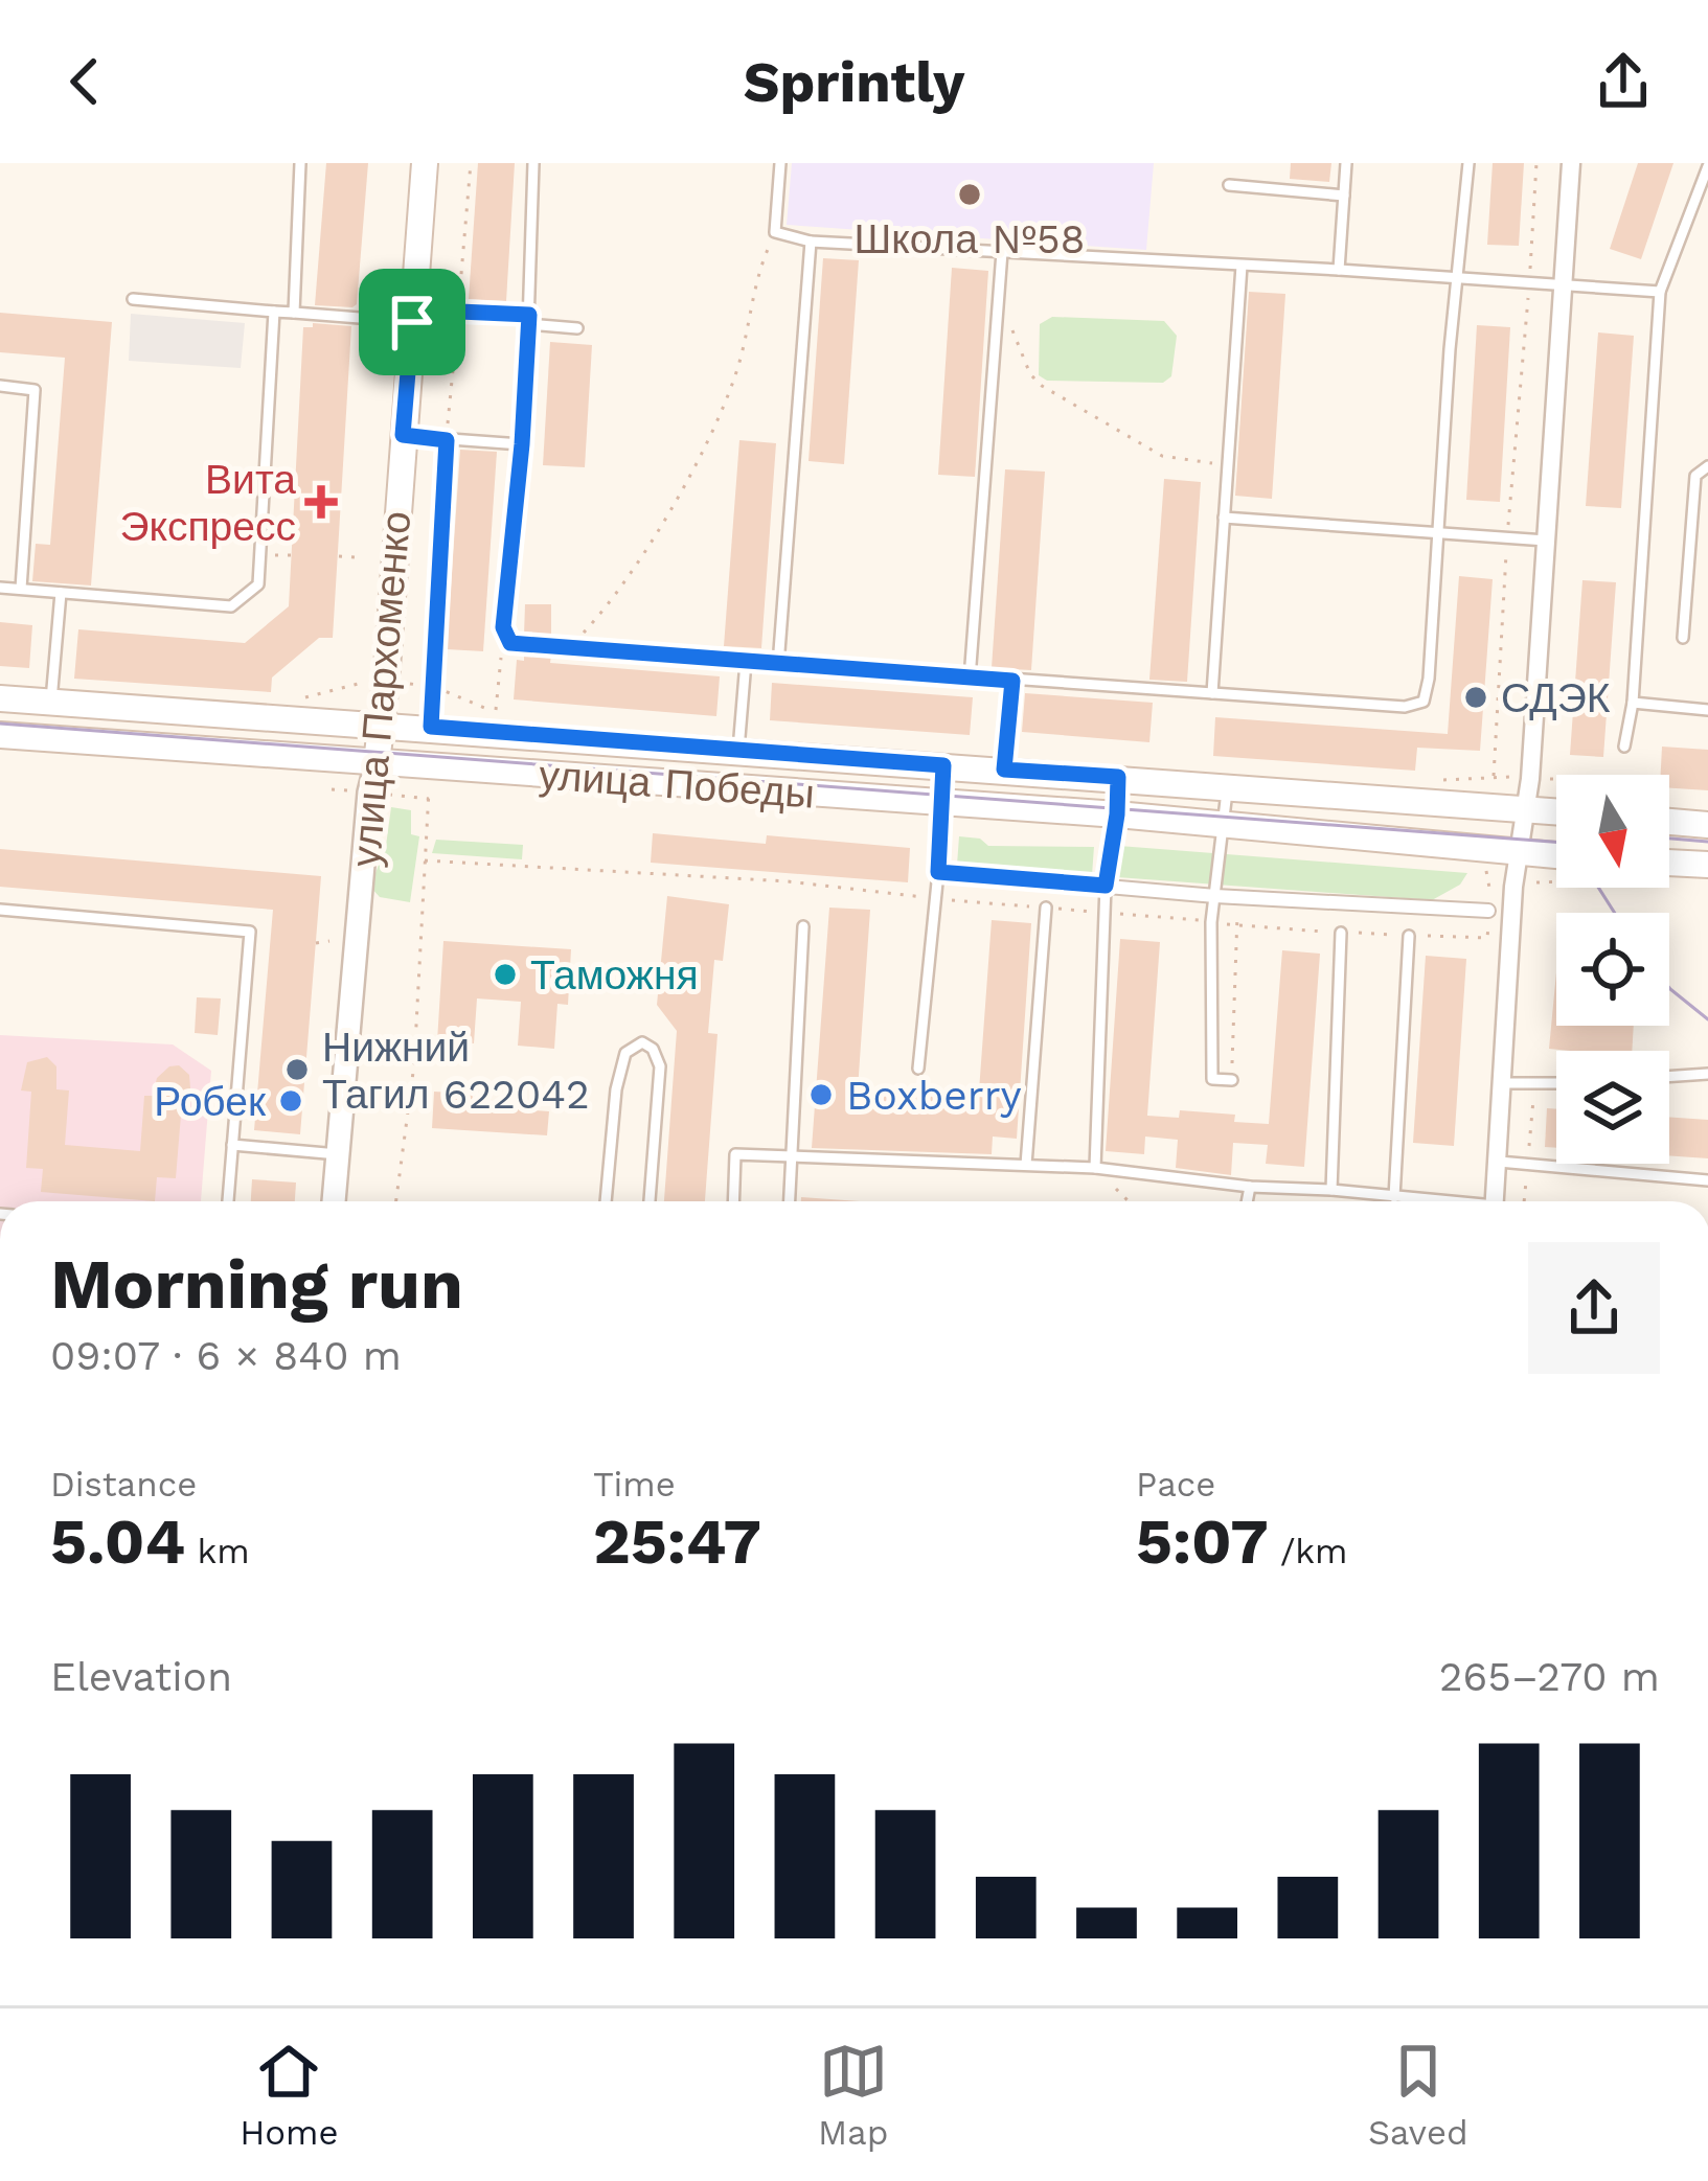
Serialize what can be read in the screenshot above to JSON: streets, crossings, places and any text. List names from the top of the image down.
{
  "streets": {
    "main road": ["улица Пархоменко", "улица Победы"]
  },
  "crossings": [
    ["улица Пархоменко", "улица Победы"]
  ],
  "places": {
    "other": [
      "Школа №58",
      "СДЭК",
      "Таможня",
      "Нижний Тагил 622042",
      "Boxberry",
      "Робек"
    ],
    "health": ["Вита Экспресс"]
  },
  "north": "bottom",
  "page": {
    "header": "Sprintly",
    "heading": ["Morning run", "09:07 · 6 × 840 m"],
    "stats": [
      ["Distance", "5.04 km"],
      ["Time", "25:47"],
      ["Pace", "5:07 /km"]
    ],
    "chart": ["Elevation", "265–270 m"],
    "tabs": ["Home", "Map", "Saved"]
  }
}
